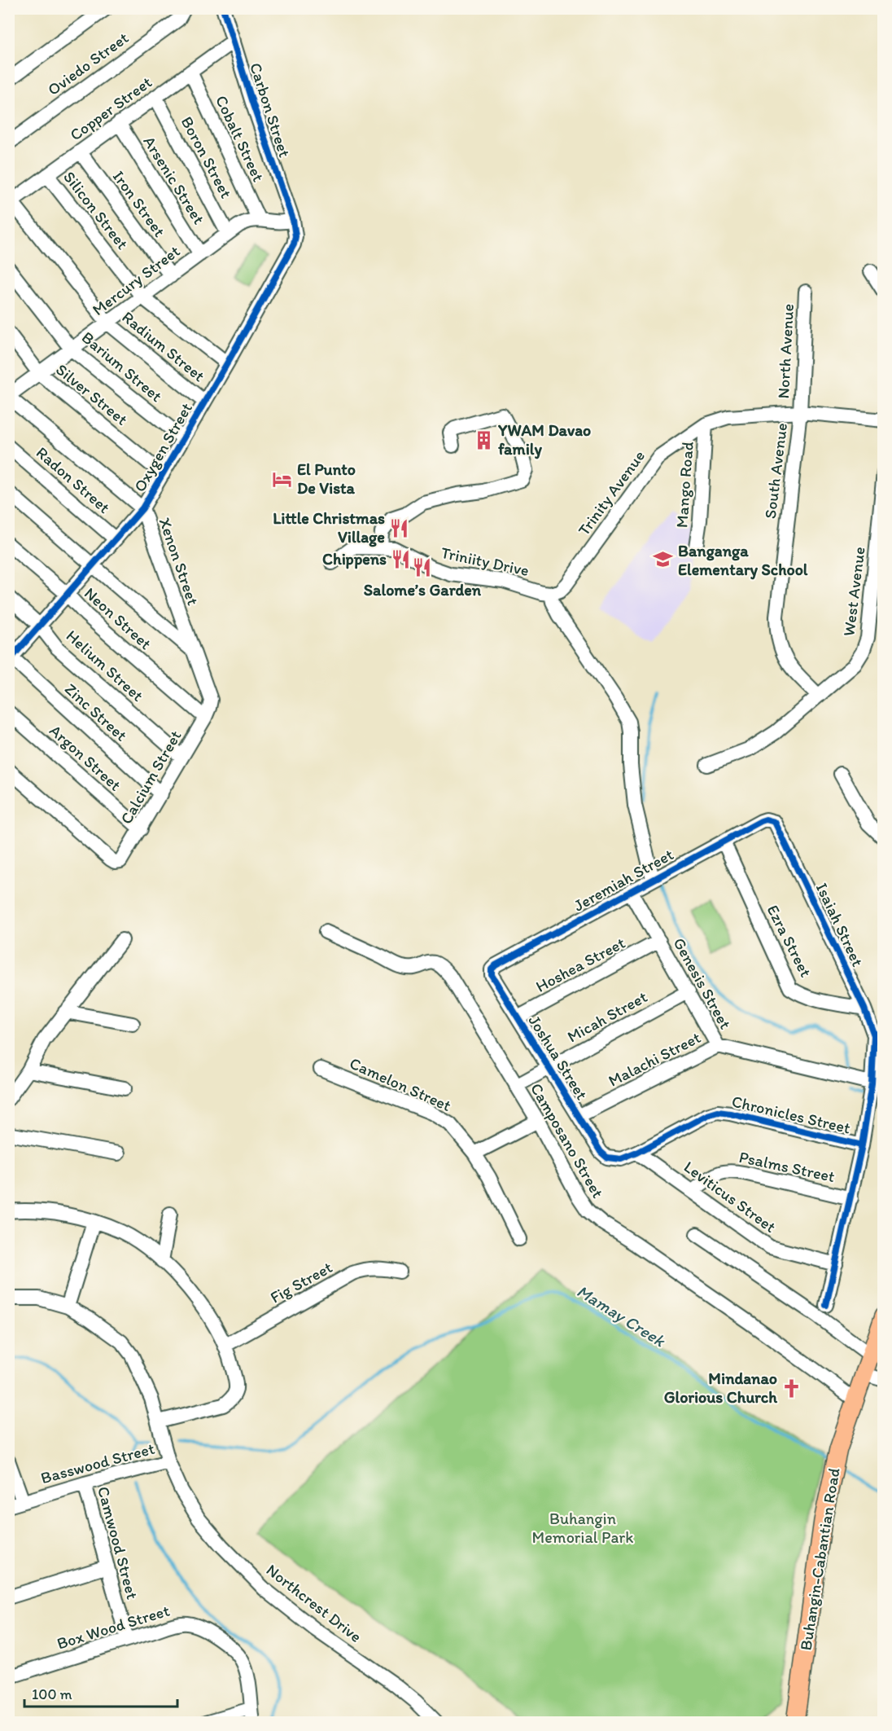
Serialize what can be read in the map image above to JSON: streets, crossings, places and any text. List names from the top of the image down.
{
  "streets": {
    "main road": ["Buhangin-Cabantian Road"],
    "street": [
      "Oviedo Street",
      "Copper Street",
      "Carbon Street",
      "Cobalt Street",
      "Boron Street",
      "Arsenic Street",
      "Iron Street",
      "Silicon Street",
      "Mercury Street",
      "Radium Street",
      "North Avenue",
      "Barium Street",
      "Silver Street",
      "Oxygen Street",
      "South Avenue",
      "Radon Street",
      "Mango Road",
      "Trinity Avenue",
      "Xenon Street",
      "Triniity Drive",
      "West Avenue",
      "Neon Street",
      "Helium Street",
      "Zinc Street",
      "Argon Street",
      "Calcium Street",
      "Jeremiah Street",
      "Isaiah Street",
      "Ezra Street",
      "Hoshea Street",
      "Genesis Street",
      "Micah Street",
      "Joshua Street",
      "Malachi Street",
      "Camelon Street",
      "Chronicles Street",
      "Camposano Street",
      "Psalms Street",
      "Leviticus Street",
      "Fig Street",
      "Basswood Street",
      "Camwood Street",
      "Northcrest Drive",
      "Box Wood Street"
    ]
  },
  "crossings": [
    ["Copper Street", "Carbon Street"],
    ["Copper Street", "Cobalt Street"],
    ["Copper Street", "Boron Street"],
    ["Copper Street", "Arsenic Street"],
    ["Copper Street", "Iron Street"],
    ["Copper Street", "Silicon Street"],
    ["Copper Street", "Radium Street"],
    ["Carbon Street", "Mercury Street"],
    ["Carbon Street", "Oxygen Street"],
    ["Cobalt Street", "Mercury Street"],
    ["Boron Street", "Mercury Street"],
    ["Arsenic Street", "Mercury Street"],
    ["Iron Street", "Mercury Street"],
    ["Silicon Street", "Mercury Street"],
    ["Silicon Street", "Oxygen Street"],
    ["Mercury Street", "Radium Street"],
    ["Mercury Street", "Barium Street"],
    ["Mercury Street", "Silver Street"],
    ["Mercury Street", "Oxygen Street"],
    ["Mercury Street", "Xenon Street"],
    ["Radium Street", "Oxygen Street"],
    ["North Avenue", "South Avenue"],
    ["North Avenue", "Trinity Avenue"],
    ["Barium Street", "Oxygen Street"],
    ["Silver Street", "Oxygen Street"],
    ["Oxygen Street", "Radon Street"],
    ["Oxygen Street", "Xenon Street"],
    ["Oxygen Street", "Neon Street"],
    ["Oxygen Street", "Helium Street"],
    ["Oxygen Street", "Zinc Street"],
    ["South Avenue", "Trinity Avenue"],
    ["South Avenue", "West Avenue"],
    ["Mango Road", "Trinity Avenue"],
    ["Trinity Avenue", "Triniity Drive"],
    ["Xenon Street", "Neon Street"],
    ["Xenon Street", "Calcium Street"],
    ["Neon Street", "Calcium Street"],
    ["Helium Street", "Calcium Street"],
    ["Zinc Street", "Calcium Street"],
    ["Argon Street", "Calcium Street"],
    ["Jeremiah Street", "Isaiah Street"],
    ["Jeremiah Street", "Ezra Street"],
    ["Jeremiah Street", "Genesis Street"],
    ["Jeremiah Street", "Joshua Street"],
    ["Isaiah Street", "Ezra Street"],
    ["Isaiah Street", "Genesis Street"],
    ["Isaiah Street", "Chronicles Street"],
    ["Isaiah Street", "Psalms Street"],
    ["Isaiah Street", "Leviticus Street"],
    ["Hoshea Street", "Genesis Street"],
    ["Hoshea Street", "Joshua Street"],
    ["Genesis Street", "Micah Street"],
    ["Genesis Street", "Malachi Street"],
    ["Micah Street", "Joshua Street"],
    ["Micah Street", "Camposano Street"],
    ["Joshua Street", "Malachi Street"],
    ["Joshua Street", "Chronicles Street"],
    ["Chronicles Street", "Leviticus Street"],
    ["Camposano Street", "Buhangin-Cabantian Road"],
    ["Psalms Street", "Leviticus Street"],
    ["Basswood Street", "Camwood Street"],
    ["Basswood Street", "Northcrest Drive"],
    ["Camwood Street", "Box Wood Street"]
  ],
  "water": ["Mamay Creek"],
  "parks": ["Buhangin Memorial Park"],
  "places": {
    "building": ["YWAM Davao family"],
    "hotel": ["El Punto De Vista"],
    "restaurant": ["Little Christmas Village", "Chippens", "Salome’s Garden"],
    "school or university": ["Banganga Elementary School"],
    "church": ["Mindanao Glorious Church"]
  },
  "scale_bar": "100 m"
}
